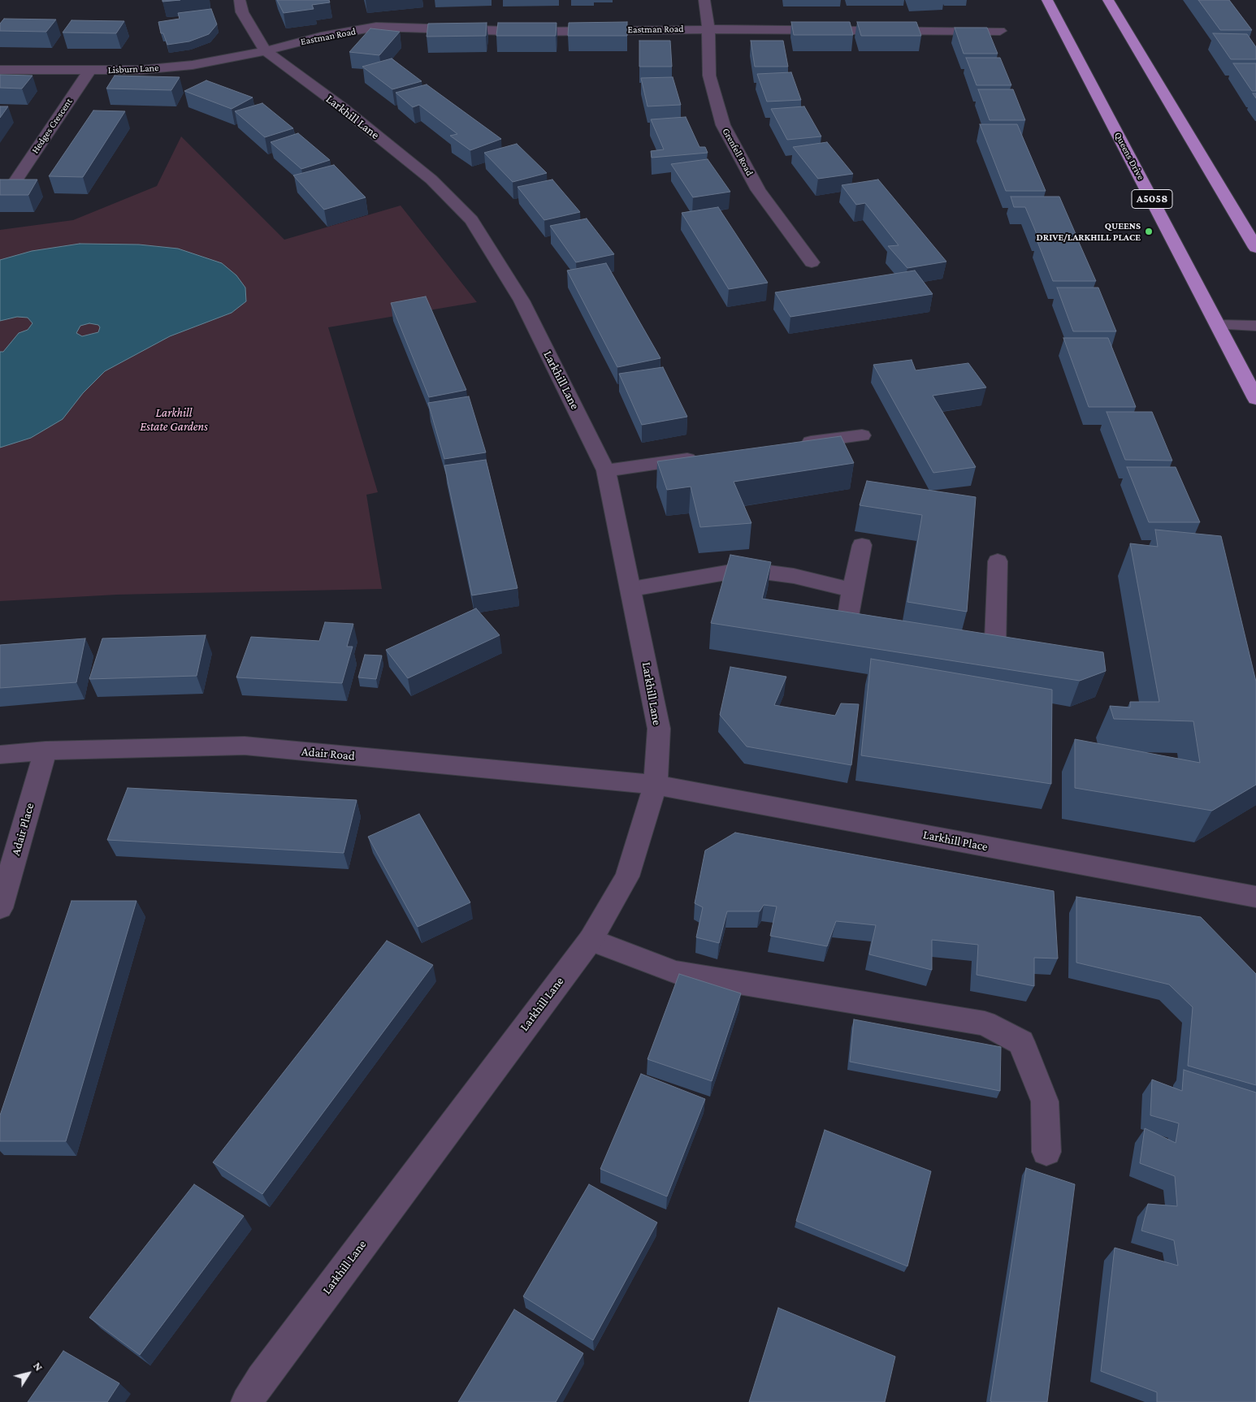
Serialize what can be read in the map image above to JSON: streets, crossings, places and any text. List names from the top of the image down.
{
  "streets": {
    "highway": ["Queens Drive", "A5058"],
    "street": [
      "Eastman Road",
      "Lisburn Lane",
      "Larkhill Lane",
      "Hedges Crescent",
      "Grenfell Road",
      "Adair Road",
      "Adair Place",
      "Larkhill Place"
    ]
  },
  "crossings": [
    ["Eastman Road", "Lisburn Lane"],
    ["Eastman Road", "Larkhill Lane"],
    ["Eastman Road", "Grenfell Road"],
    ["Lisburn Lane", "Larkhill Lane"],
    ["Lisburn Lane", "Hedges Crescent"],
    ["Larkhill Lane", "Adair Road"],
    ["Larkhill Lane", "Larkhill Place"],
    ["Adair Road", "Adair Place"],
    ["Adair Road", "Larkhill Place"]
  ],
  "parks": ["Larkhill Estate Gardens"],
  "places": ["QUEENS DRIVE/LARKHILL PLACE"],
  "north": "top right"
}
